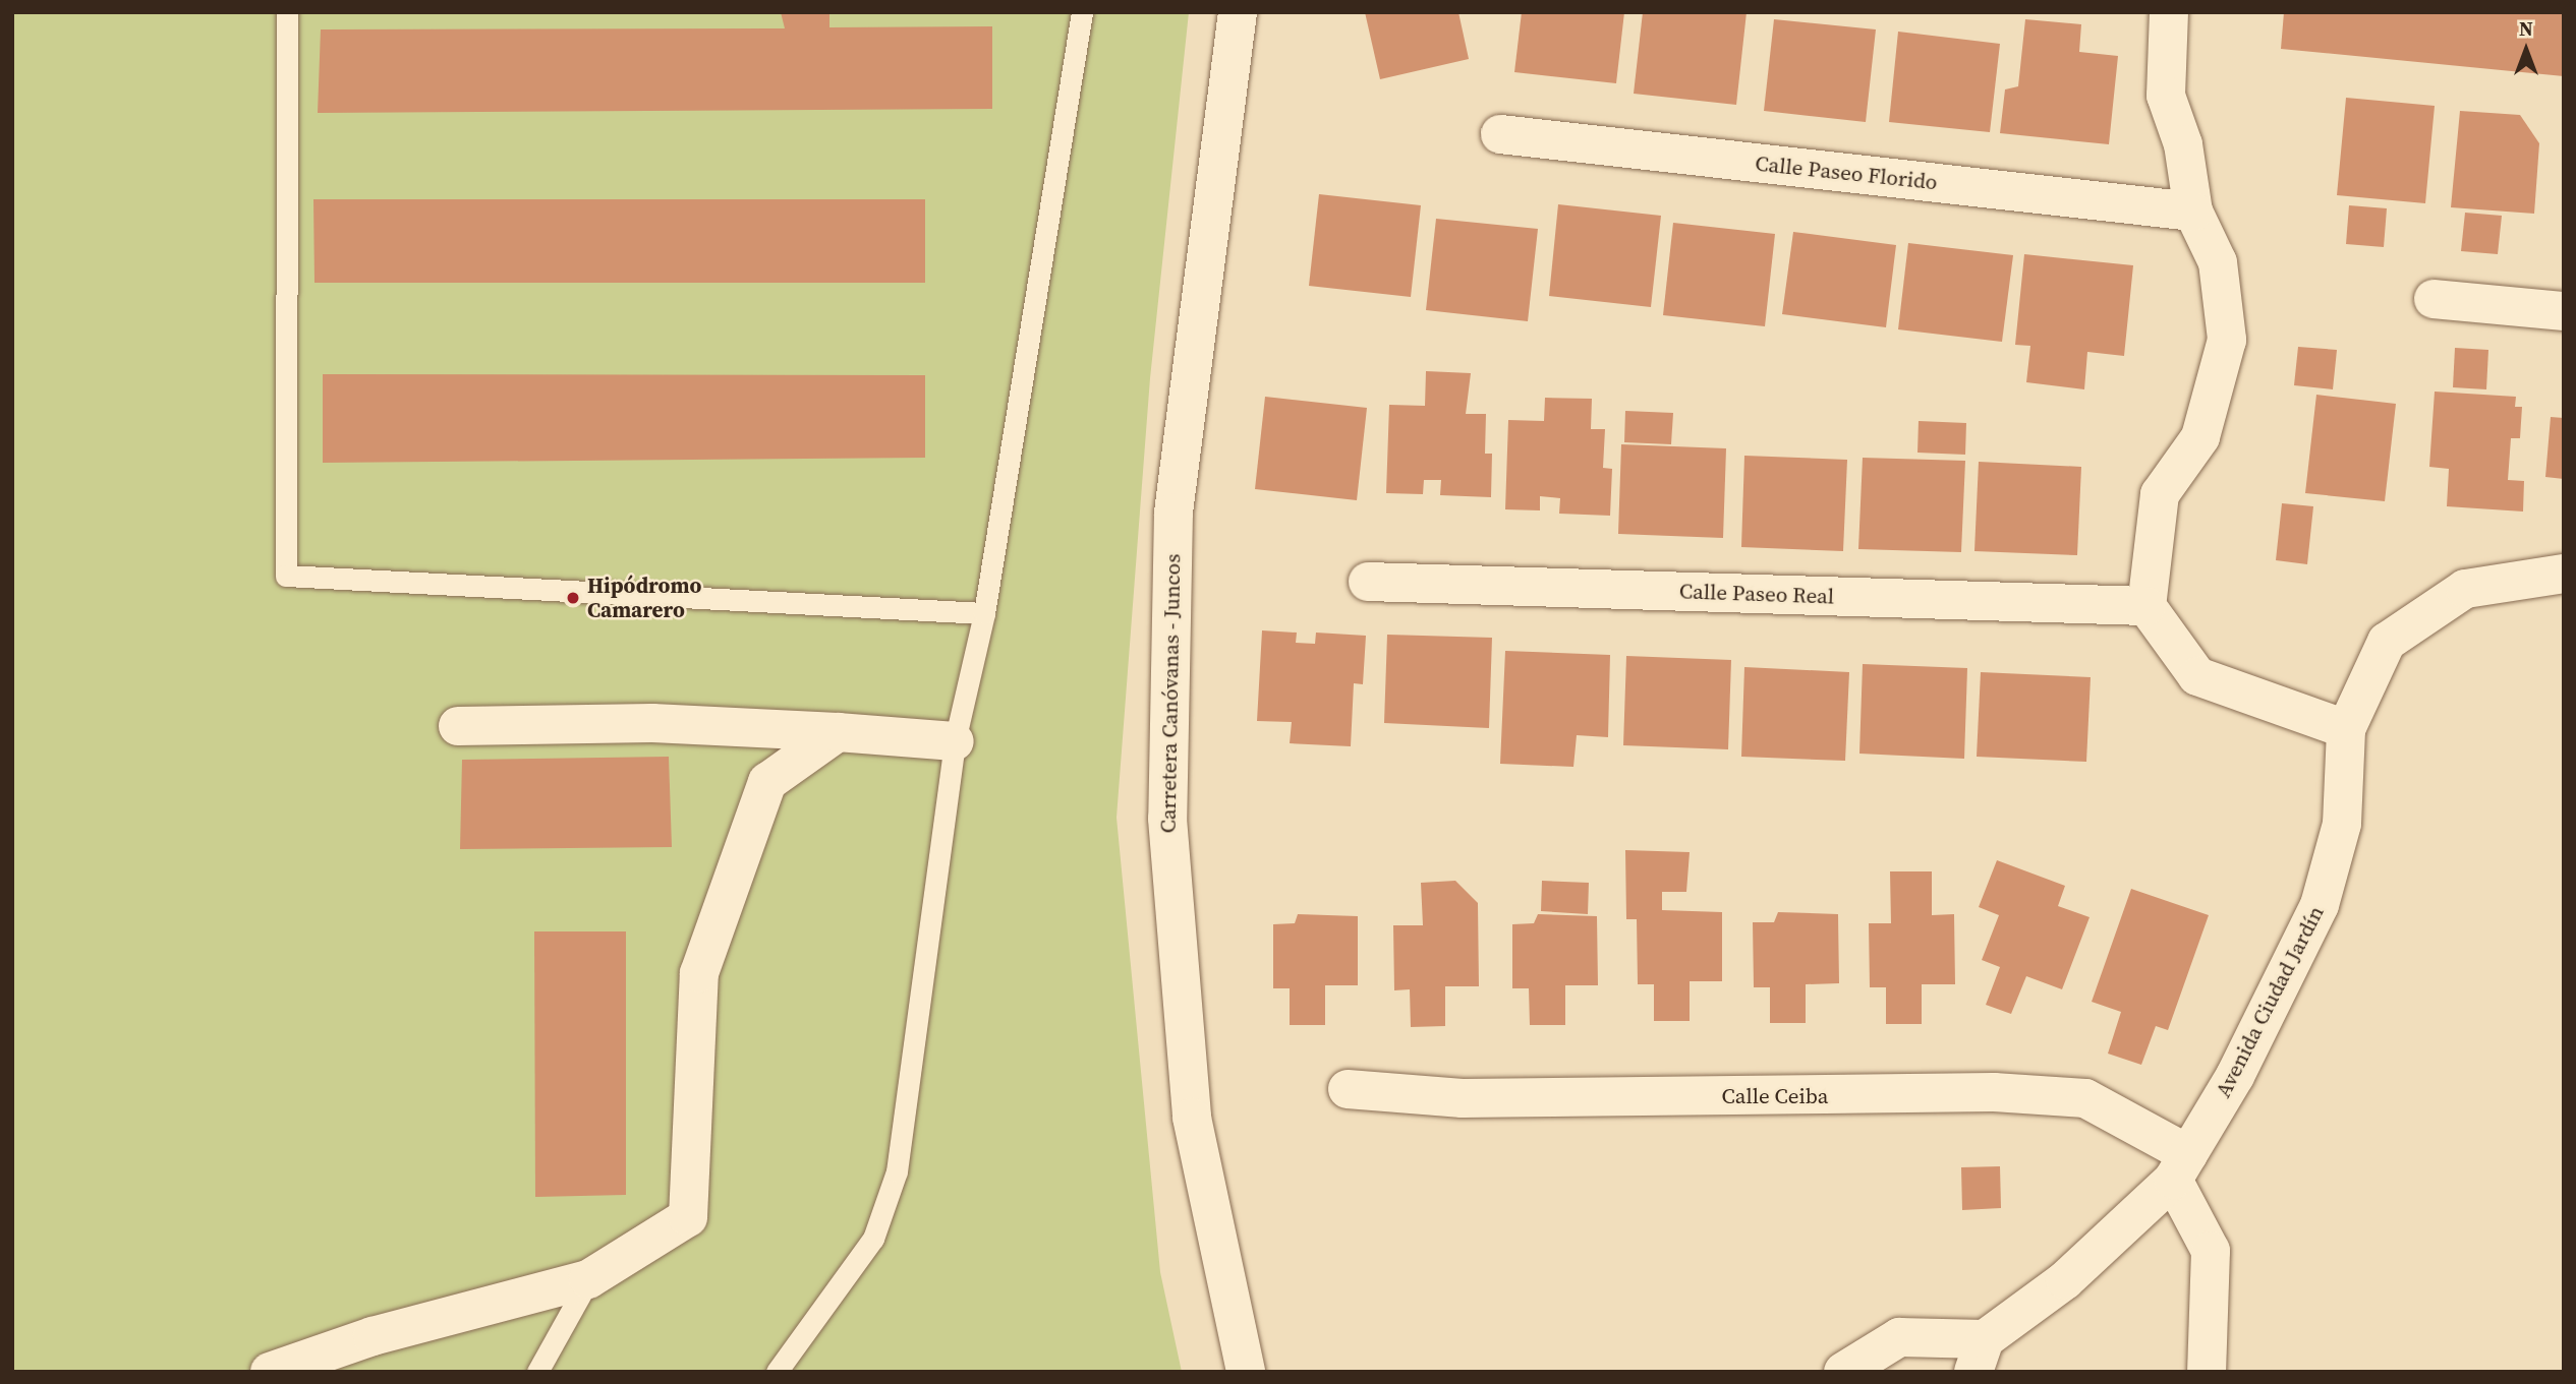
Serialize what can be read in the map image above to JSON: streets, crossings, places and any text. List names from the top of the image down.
{
  "streets": {
    "street": [
      "Calle Paseo Florido",
      "Calle Paseo Real",
      "Carretera Canóvanas - Juncos",
      "Avenida Ciudad Jardín",
      "Calle Ceiba"
    ]
  },
  "crossings": [
    ["Avenida Ciudad Jardín", "Calle Ceiba"]
  ],
  "places": ["Hipódromo Camarero"],
  "north": "top"
}
